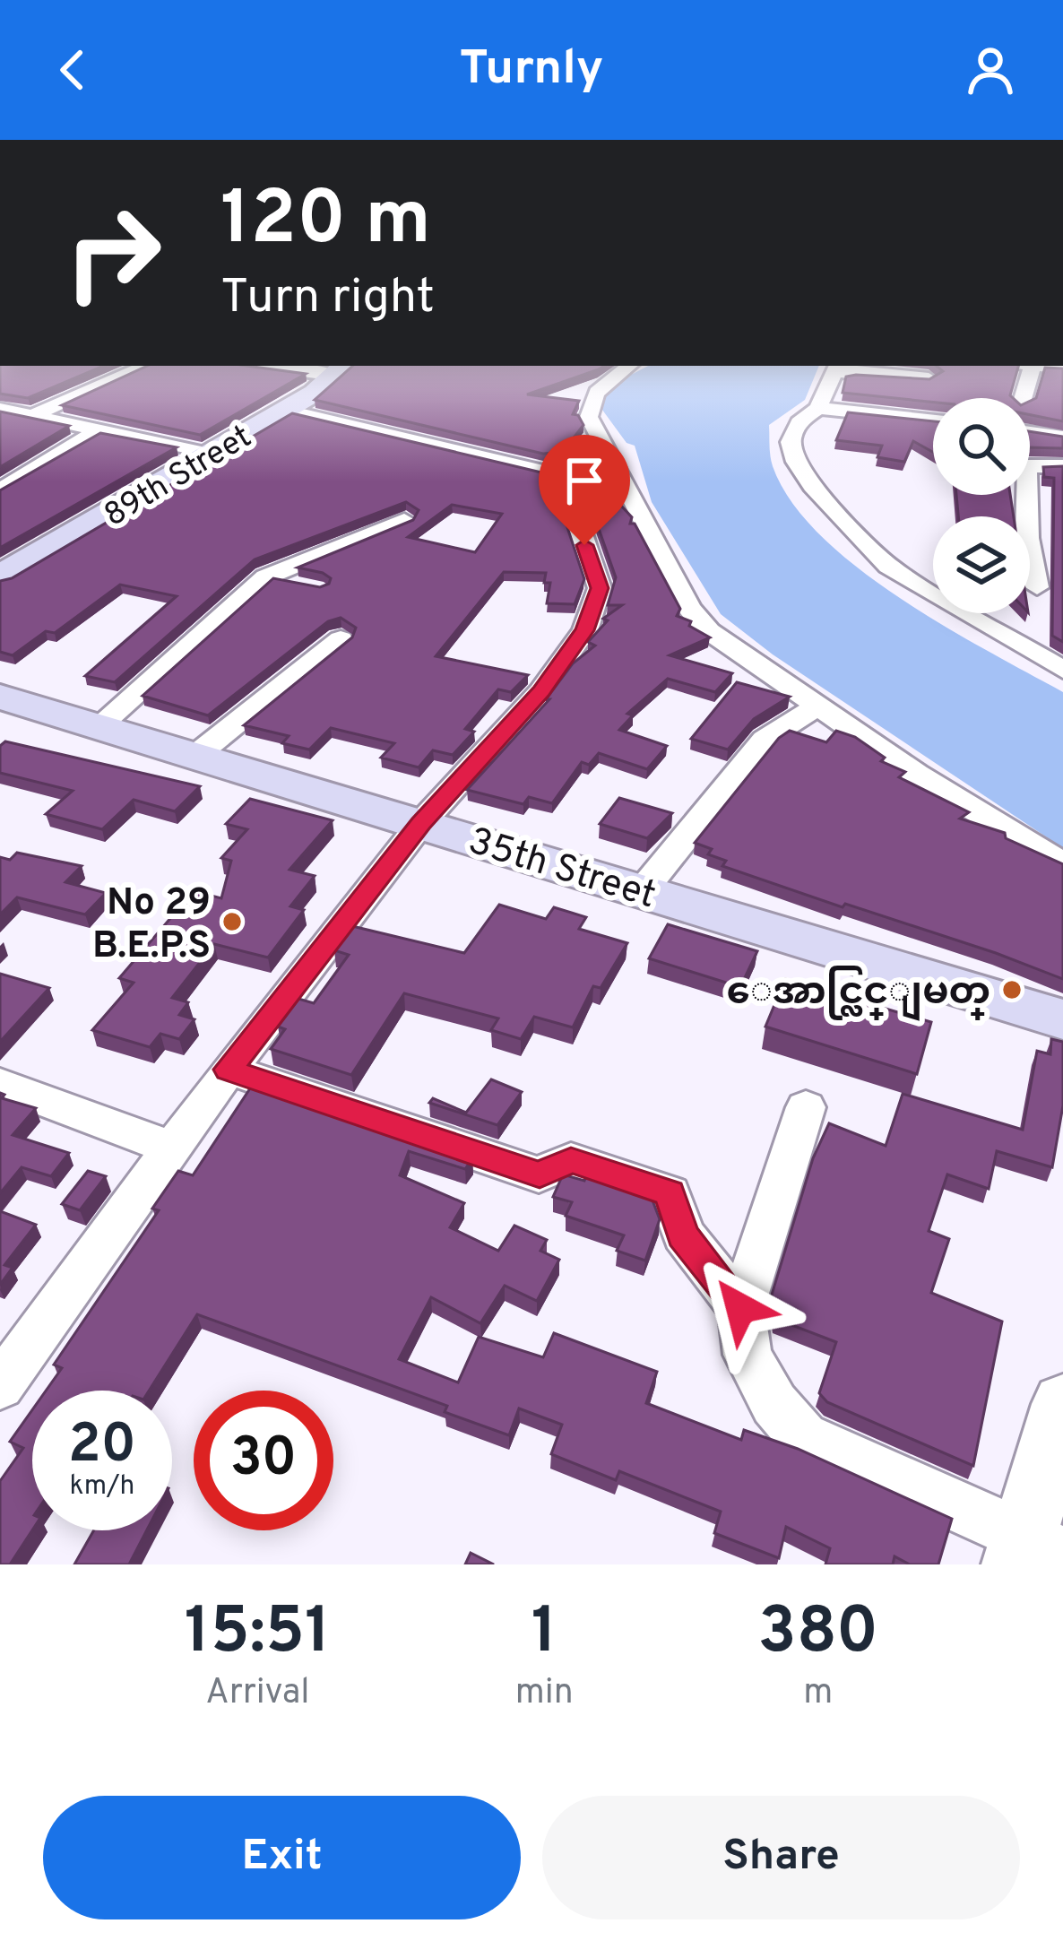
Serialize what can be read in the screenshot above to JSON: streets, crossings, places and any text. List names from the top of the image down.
{
  "streets": {
    "main road": ["89th Street", "35th Street"]
  },
  "places": ["No 29 B.E.P.S", "ေအာင္လြင္ျမတ္"],
  "page": {
    "header": "Turnly",
    "turn": ["120 m", "Turn right"],
    "speed": "20 km/h",
    "limit": "30",
    "eta": [
      "15:51",
      "Arrival",
      "1",
      "min",
      "380",
      "m"
    ],
    "buttons": ["Exit", "Share"]
  }
}
